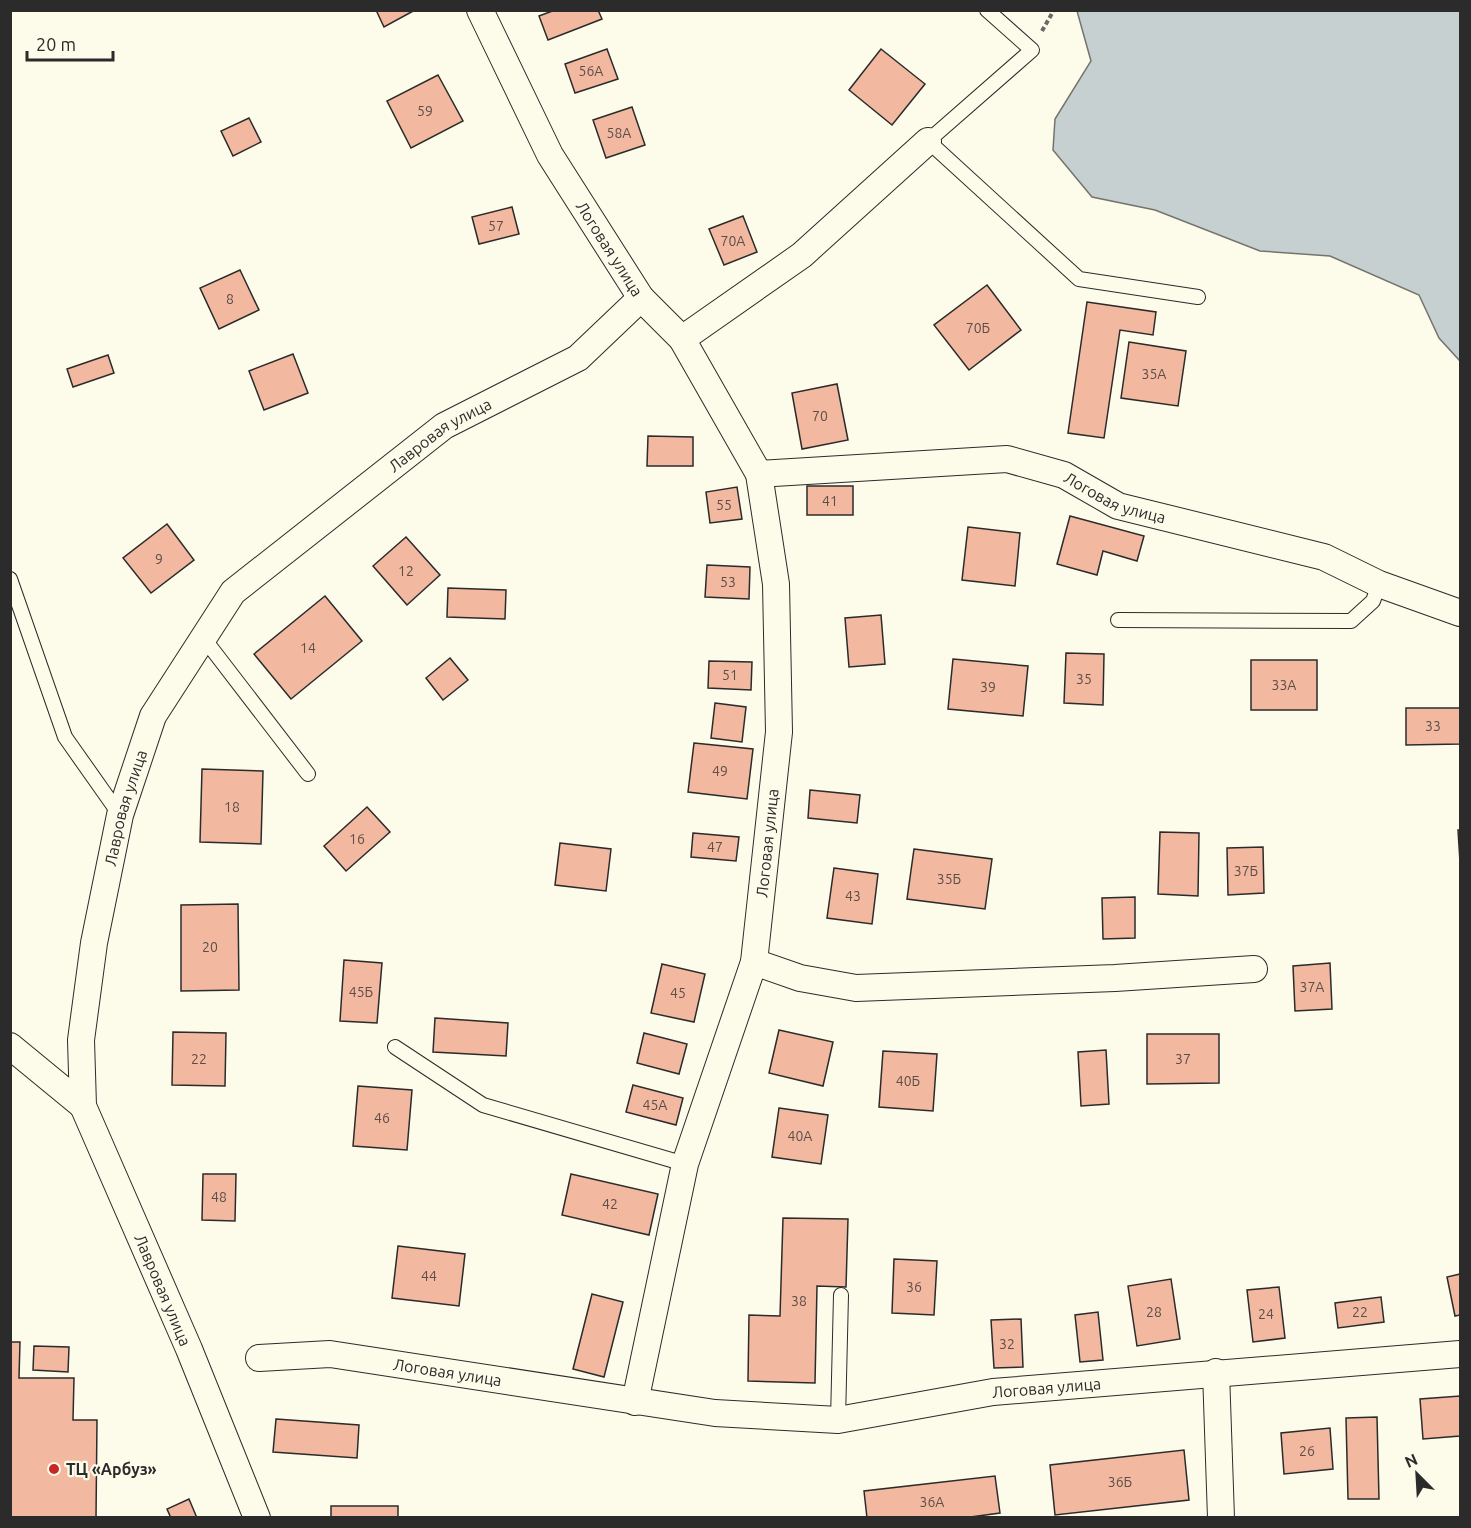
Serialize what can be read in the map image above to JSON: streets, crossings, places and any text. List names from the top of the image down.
{
  "streets": {
    "street": ["Логовая улица", "Лавровая улица"]
  },
  "crossings": [
    ["Логовая улица", "Лавровая улица"]
  ],
  "places": ["ТЦ «Арбуз»"],
  "house_numbers": [
    "56А",
    "59",
    "58А",
    "57",
    "70А",
    "8",
    "70Б",
    "35А",
    "70",
    "41",
    "55",
    "9",
    "12",
    "53",
    "14",
    "51",
    "35",
    "33А",
    "39",
    "33",
    "49",
    "18",
    "16",
    "47",
    "37Б",
    "35Б",
    "43",
    "20",
    "37А",
    "45Б",
    "45",
    "22",
    "37",
    "40Б",
    "45А",
    "46",
    "40А",
    "48",
    "42",
    "44",
    "36",
    "38",
    "28",
    "22",
    "24",
    "32",
    "26",
    "36Б",
    "36А"
  ],
  "scale_bar": "20 m",
  "north": "top left"
}
